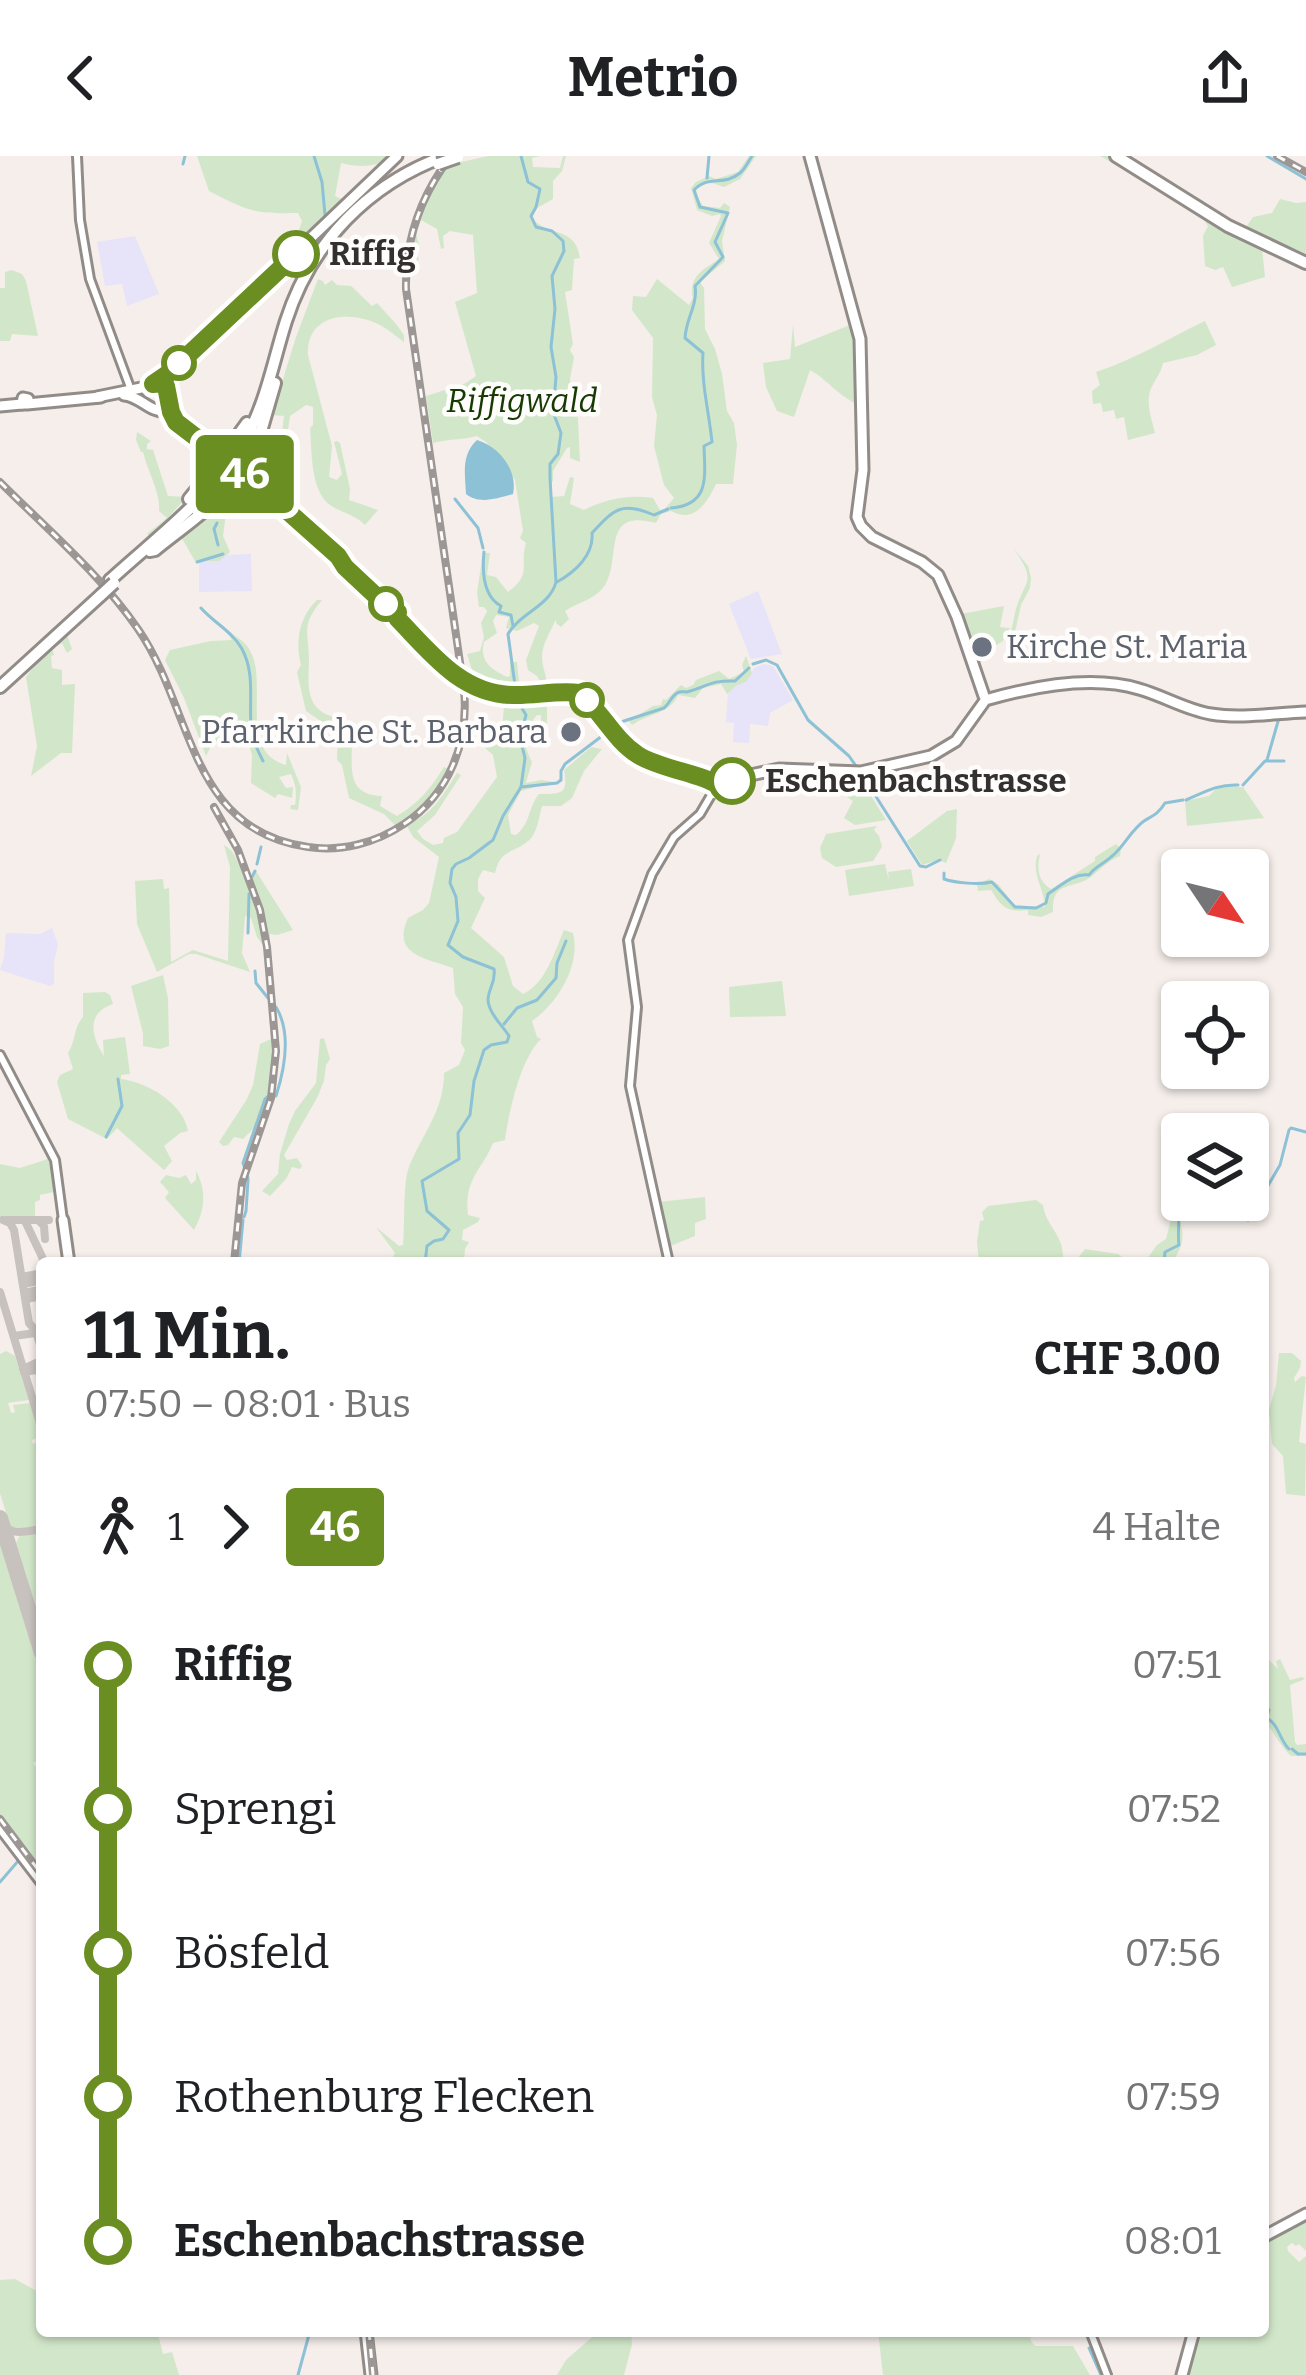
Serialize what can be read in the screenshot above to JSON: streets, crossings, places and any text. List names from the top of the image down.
{
  "parks": ["Riffigwald"],
  "places": [
    "Riffig",
    "Kirche St. Maria",
    "Pfarrkirche St. Barbara",
    "Eschenbachstrasse"
  ],
  "lines": ["bus line 46"],
  "north": "bottom right",
  "page": {
    "header": "Metrio",
    "on_map": "46",
    "heading": ["11 Min.", "07:50 – 08:01 · Bus", "CHF 3.00"],
    "legs": ["1", "46", "4 Halte"],
    "list": [
      {
        "name": "Riffig",
        "value": "07:51"
      },
      {
        "name": "Sprengi",
        "value": "07:52"
      },
      {
        "name": "Bösfeld",
        "value": "07:56"
      },
      {
        "name": "Rothenburg Flecken",
        "value": "07:59"
      },
      {
        "name": "Eschenbachstrasse",
        "value": "08:01"
      }
    ]
  }
}
